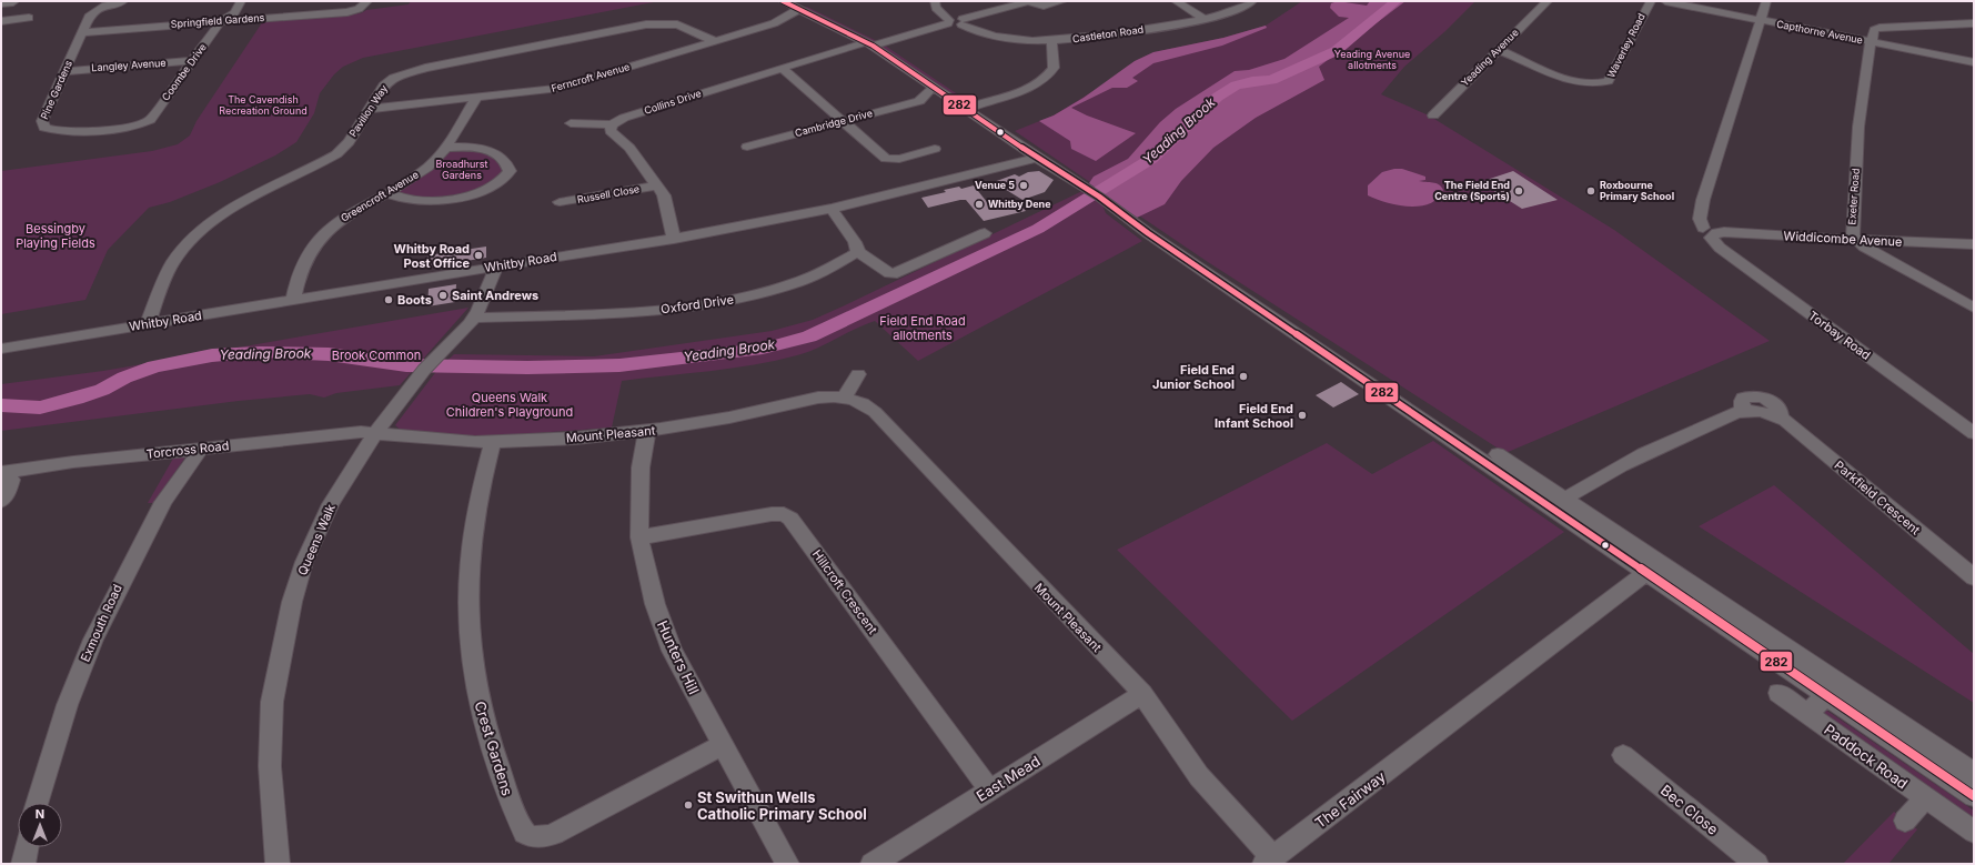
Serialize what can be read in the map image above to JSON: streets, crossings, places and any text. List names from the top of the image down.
{
  "streets": {
    "street": [
      "Springfield Gardens",
      "Capthorne Avenue",
      "Castleton Road",
      "Waverley Road",
      "Yeading Avenue",
      "Langley Avenue",
      "Coombe Drive",
      "Ferncroft Avenue",
      "Pine Gardens",
      "Collins Drive",
      "Pavilion Way",
      "Cambridge Drive",
      "Russell Close",
      "Greencroft Avenue",
      "Exeter Road",
      "Widdicombe Avenue",
      "Whitby Road",
      "Oxford Drive",
      "Torbay Road",
      "Mount Pleasant",
      "Torcross Road",
      "Parkfield Crescent",
      "Queens Walk",
      "Hillcroft Crescent",
      "Exmouth Road",
      "Hunters Hill",
      "Crest Gardens",
      "Paddock Road",
      "East Mead",
      "The Fairway",
      "Bec Close"
    ]
  },
  "crossings": [
    ["Springfield Gardens", "Coombe Drive"],
    ["Springfield Gardens", "Pine Gardens"],
    ["Capthorne Avenue", "Exeter Road"],
    ["Waverley Road", "Yeading Avenue"],
    ["Langley Avenue", "Coombe Drive"],
    ["Langley Avenue", "Pine Gardens"],
    ["Coombe Drive", "Pine Gardens"],
    ["Ferncroft Avenue", "Pavilion Way"],
    ["Ferncroft Avenue", "Greencroft Avenue"],
    ["Pavilion Way", "Whitby Road"],
    ["Greencroft Avenue", "Whitby Road"],
    ["Exeter Road", "Widdicombe Avenue"],
    ["Widdicombe Avenue", "Torbay Road"],
    ["Whitby Road", "Queens Walk"],
    ["Oxford Drive", "Queens Walk"],
    ["Mount Pleasant", "Torcross Road"],
    ["Mount Pleasant", "Queens Walk"],
    ["Mount Pleasant", "Hunters Hill"],
    ["Mount Pleasant", "Crest Gardens"],
    ["Mount Pleasant", "East Mead"],
    ["Mount Pleasant", "The Fairway"],
    ["Torcross Road", "Queens Walk"],
    ["Torcross Road", "Exmouth Road"],
    ["Hillcroft Crescent", "Hunters Hill"],
    ["Hillcroft Crescent", "East Mead"],
    ["Hunters Hill", "Crest Gardens"]
  ],
  "water": ["Yeading Brook"],
  "parks": [
    "Yeading Avenue allotments",
    "The Cavendish Recreation Ground",
    "Broadhurst Gardens",
    "Bessingby Playing Fields",
    "Field End Road allotments",
    "Brook Common",
    "Queens Walk Children's Playground"
  ],
  "places": [
    "Venue 5",
    "The Field End Centre (Sports)",
    "Roxbourne Primary School",
    "Whitby Dene",
    "Whitby Road Post Office",
    "Saint Andrews",
    "Boots",
    "Field End Junior School",
    "Field End Infant School",
    "St Swithun Wells Catholic Primary School"
  ],
  "lines": ["transit line 282"],
  "north": "top"
}
